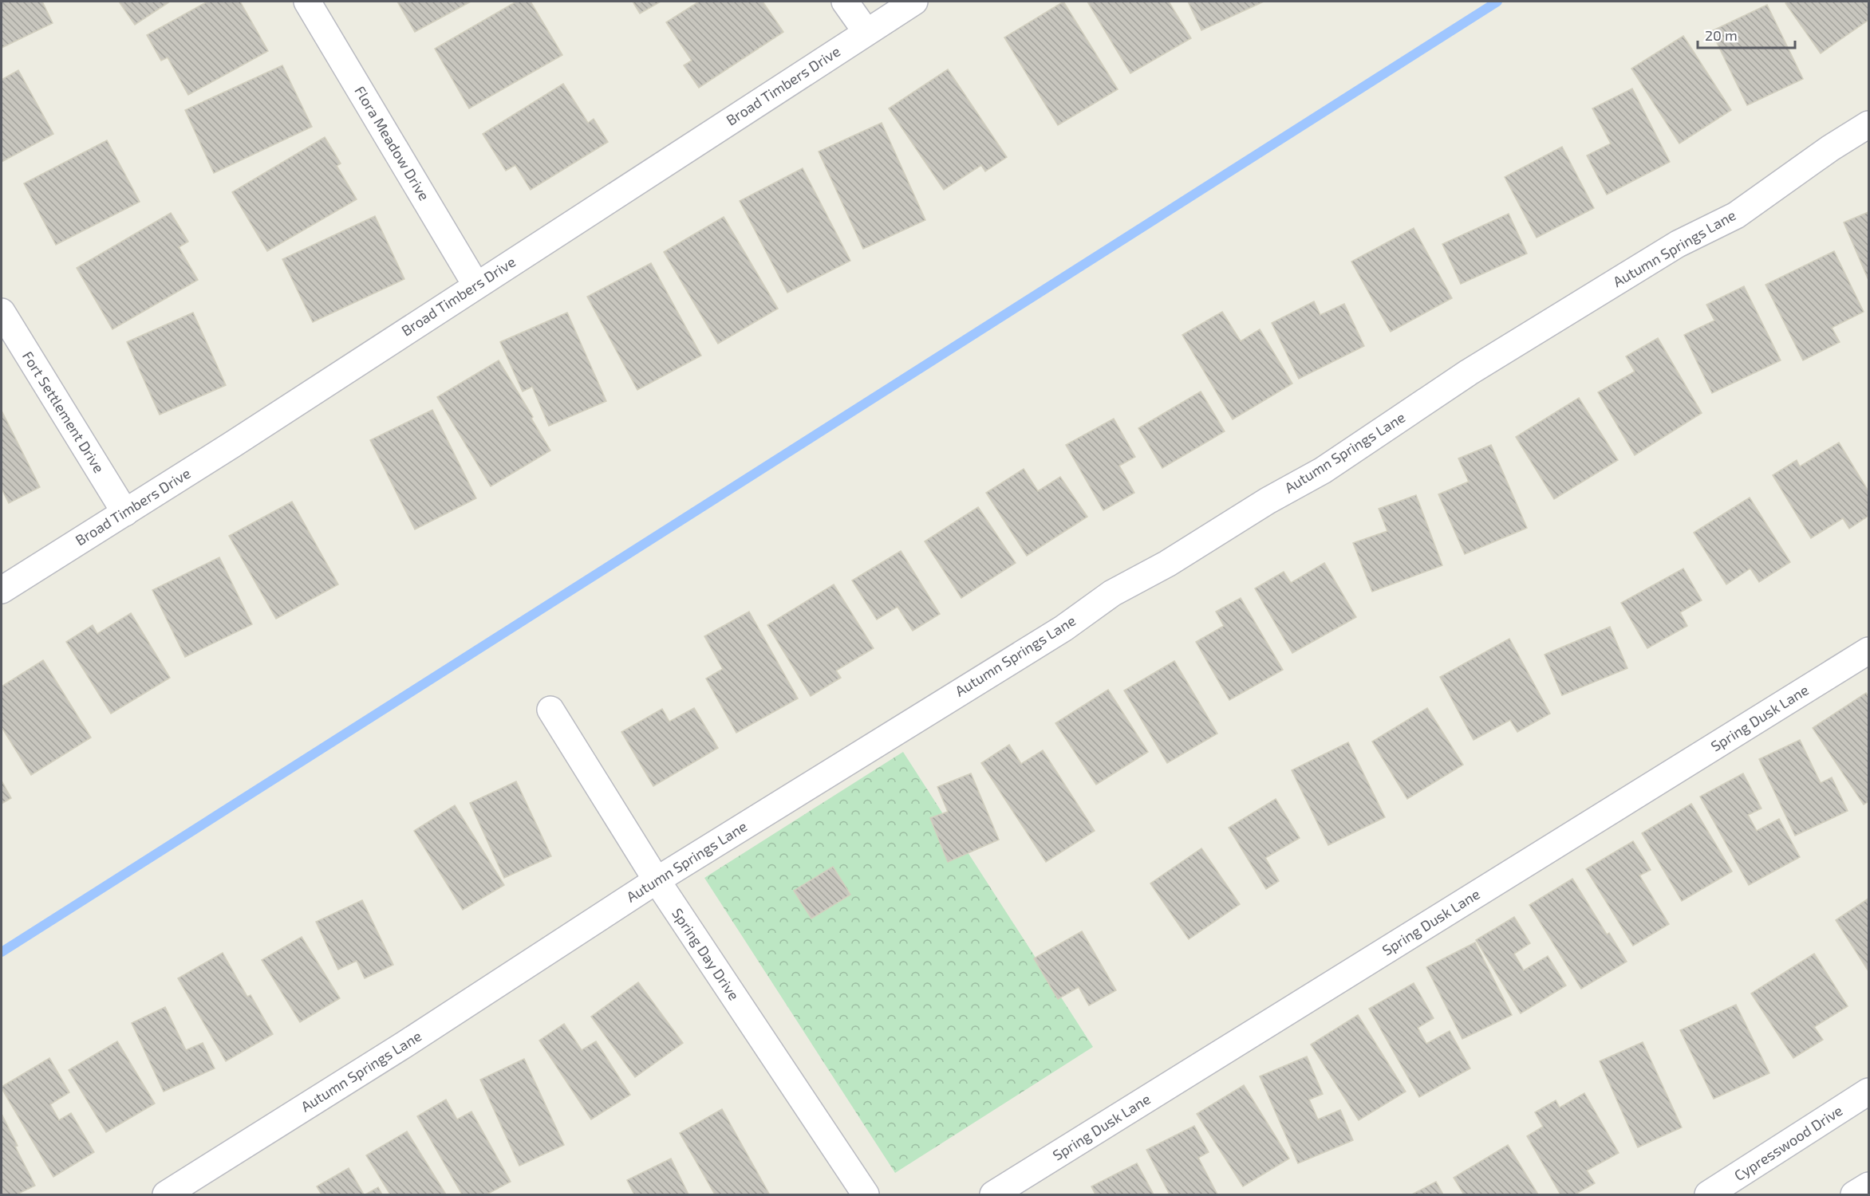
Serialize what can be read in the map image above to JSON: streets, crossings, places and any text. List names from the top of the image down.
{
  "streets": {
    "street": [
      "Broad Timbers Drive",
      "Flora Meadow Drive",
      "Autumn Springs Lane",
      "Fort Settlement Drive",
      "Spring Dusk Lane",
      "Spring Day Drive",
      "Cypresswood Drive"
    ]
  },
  "crossings": [
    ["Broad Timbers Drive", "Flora Meadow Drive"],
    ["Broad Timbers Drive", "Fort Settlement Drive"],
    ["Autumn Springs Lane", "Spring Day Drive"]
  ],
  "scale_bar": "20 m"
}
